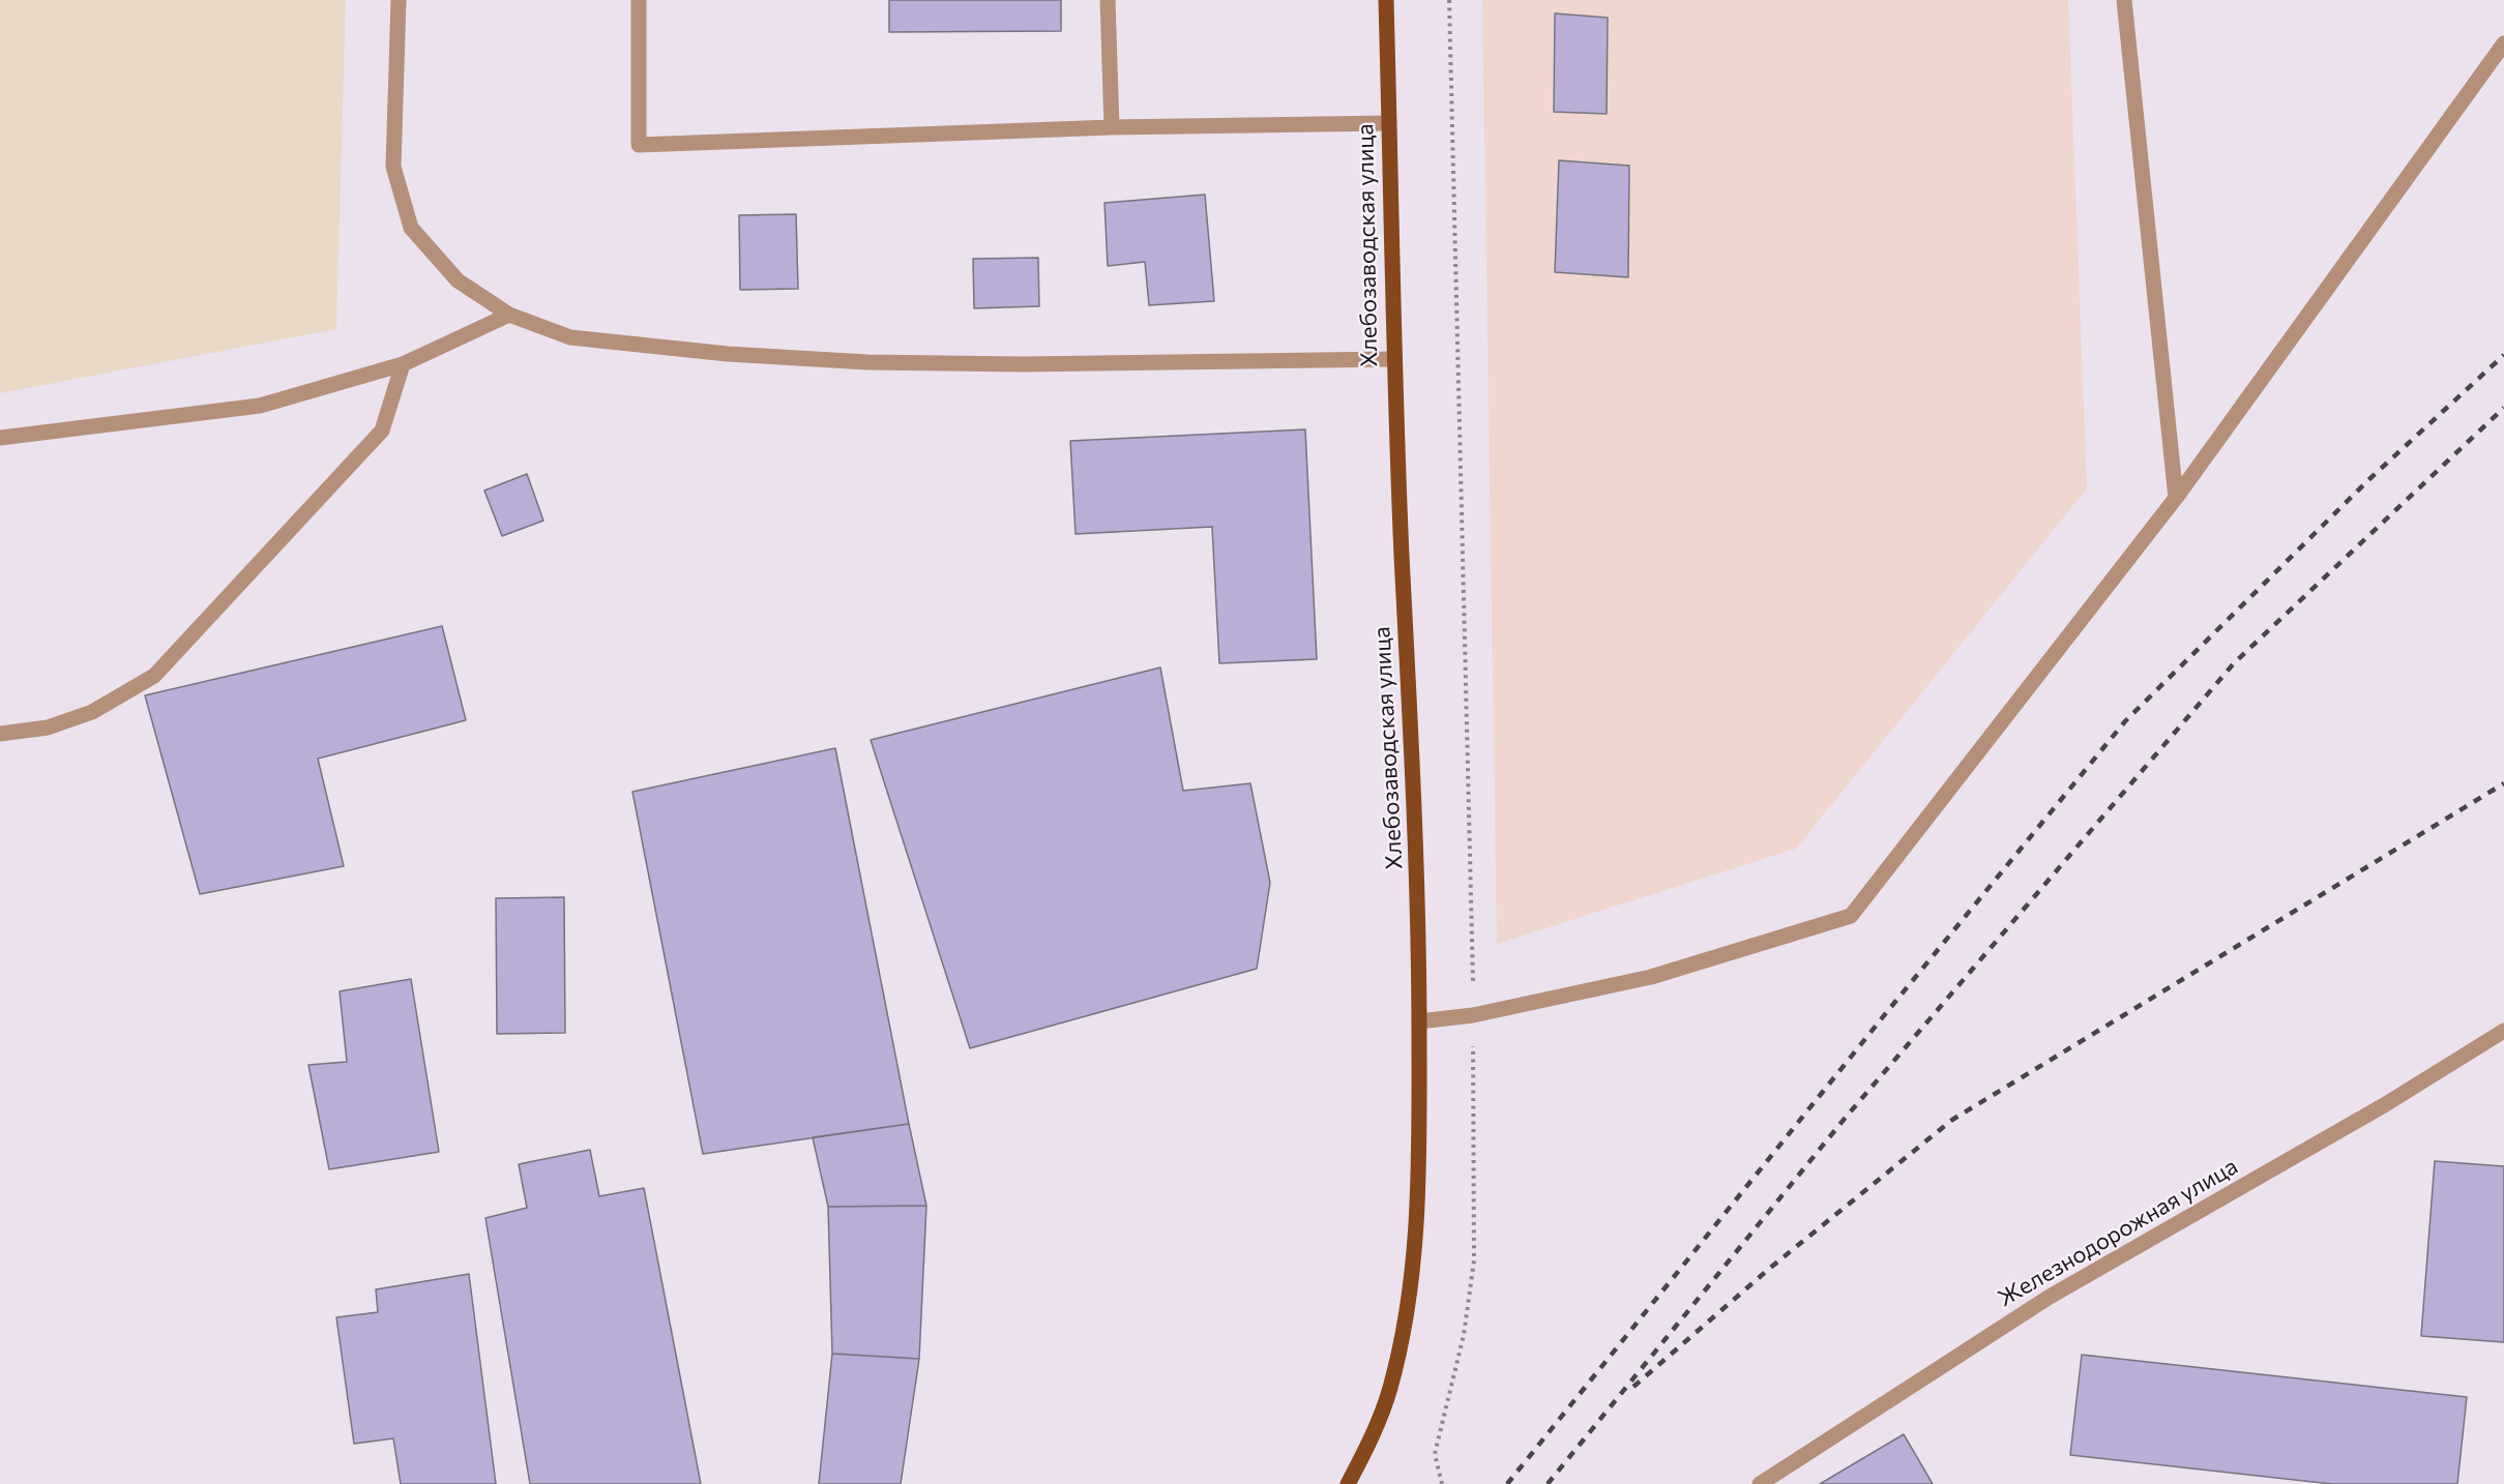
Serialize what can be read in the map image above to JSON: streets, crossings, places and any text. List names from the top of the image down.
{
  "streets": {
    "main road": ["Хлебозаводская улица"],
    "street": ["Железнодорожная улица"]
  }
}
